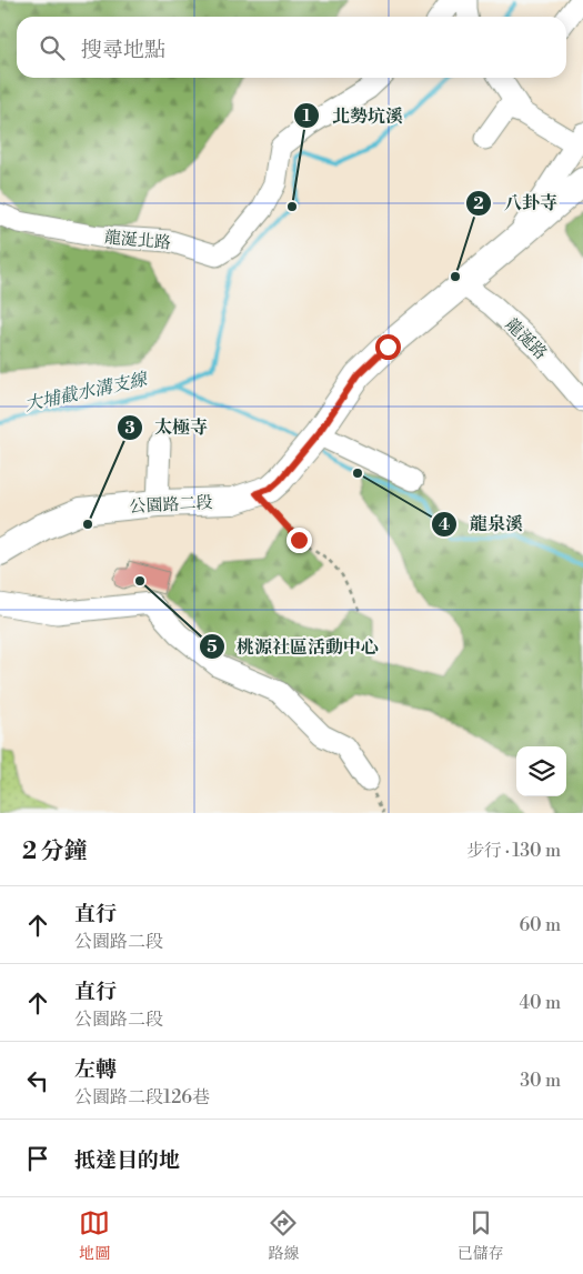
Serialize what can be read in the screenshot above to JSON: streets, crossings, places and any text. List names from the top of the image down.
{
  "streets": {
    "main road": ["公園路二段"],
    "street": ["龍涎北路", "龍涎路"]
  },
  "crossings": [
    ["龍涎路", "公園路二段"]
  ],
  "water": ["大埔截水溝支線"],
  "places": [
    "北勢坑溪",
    "八卦寺",
    "龍泉溪",
    "太極寺",
    "桃源社區活動中心"
  ],
  "page": {
    "search": "搜尋地點",
    "heading": ["2 分鐘", "步行 · 130 m"],
    "list": [
      ["直行", "公園路二段", "60 m"],
      ["直行", "公園路二段", "40 m"],
      ["左轉", "公園路二段126巷", "30 m"],
      "抵達目的地"
    ],
    "nav": ["地圖", "路線", "已儲存"]
  }
}
